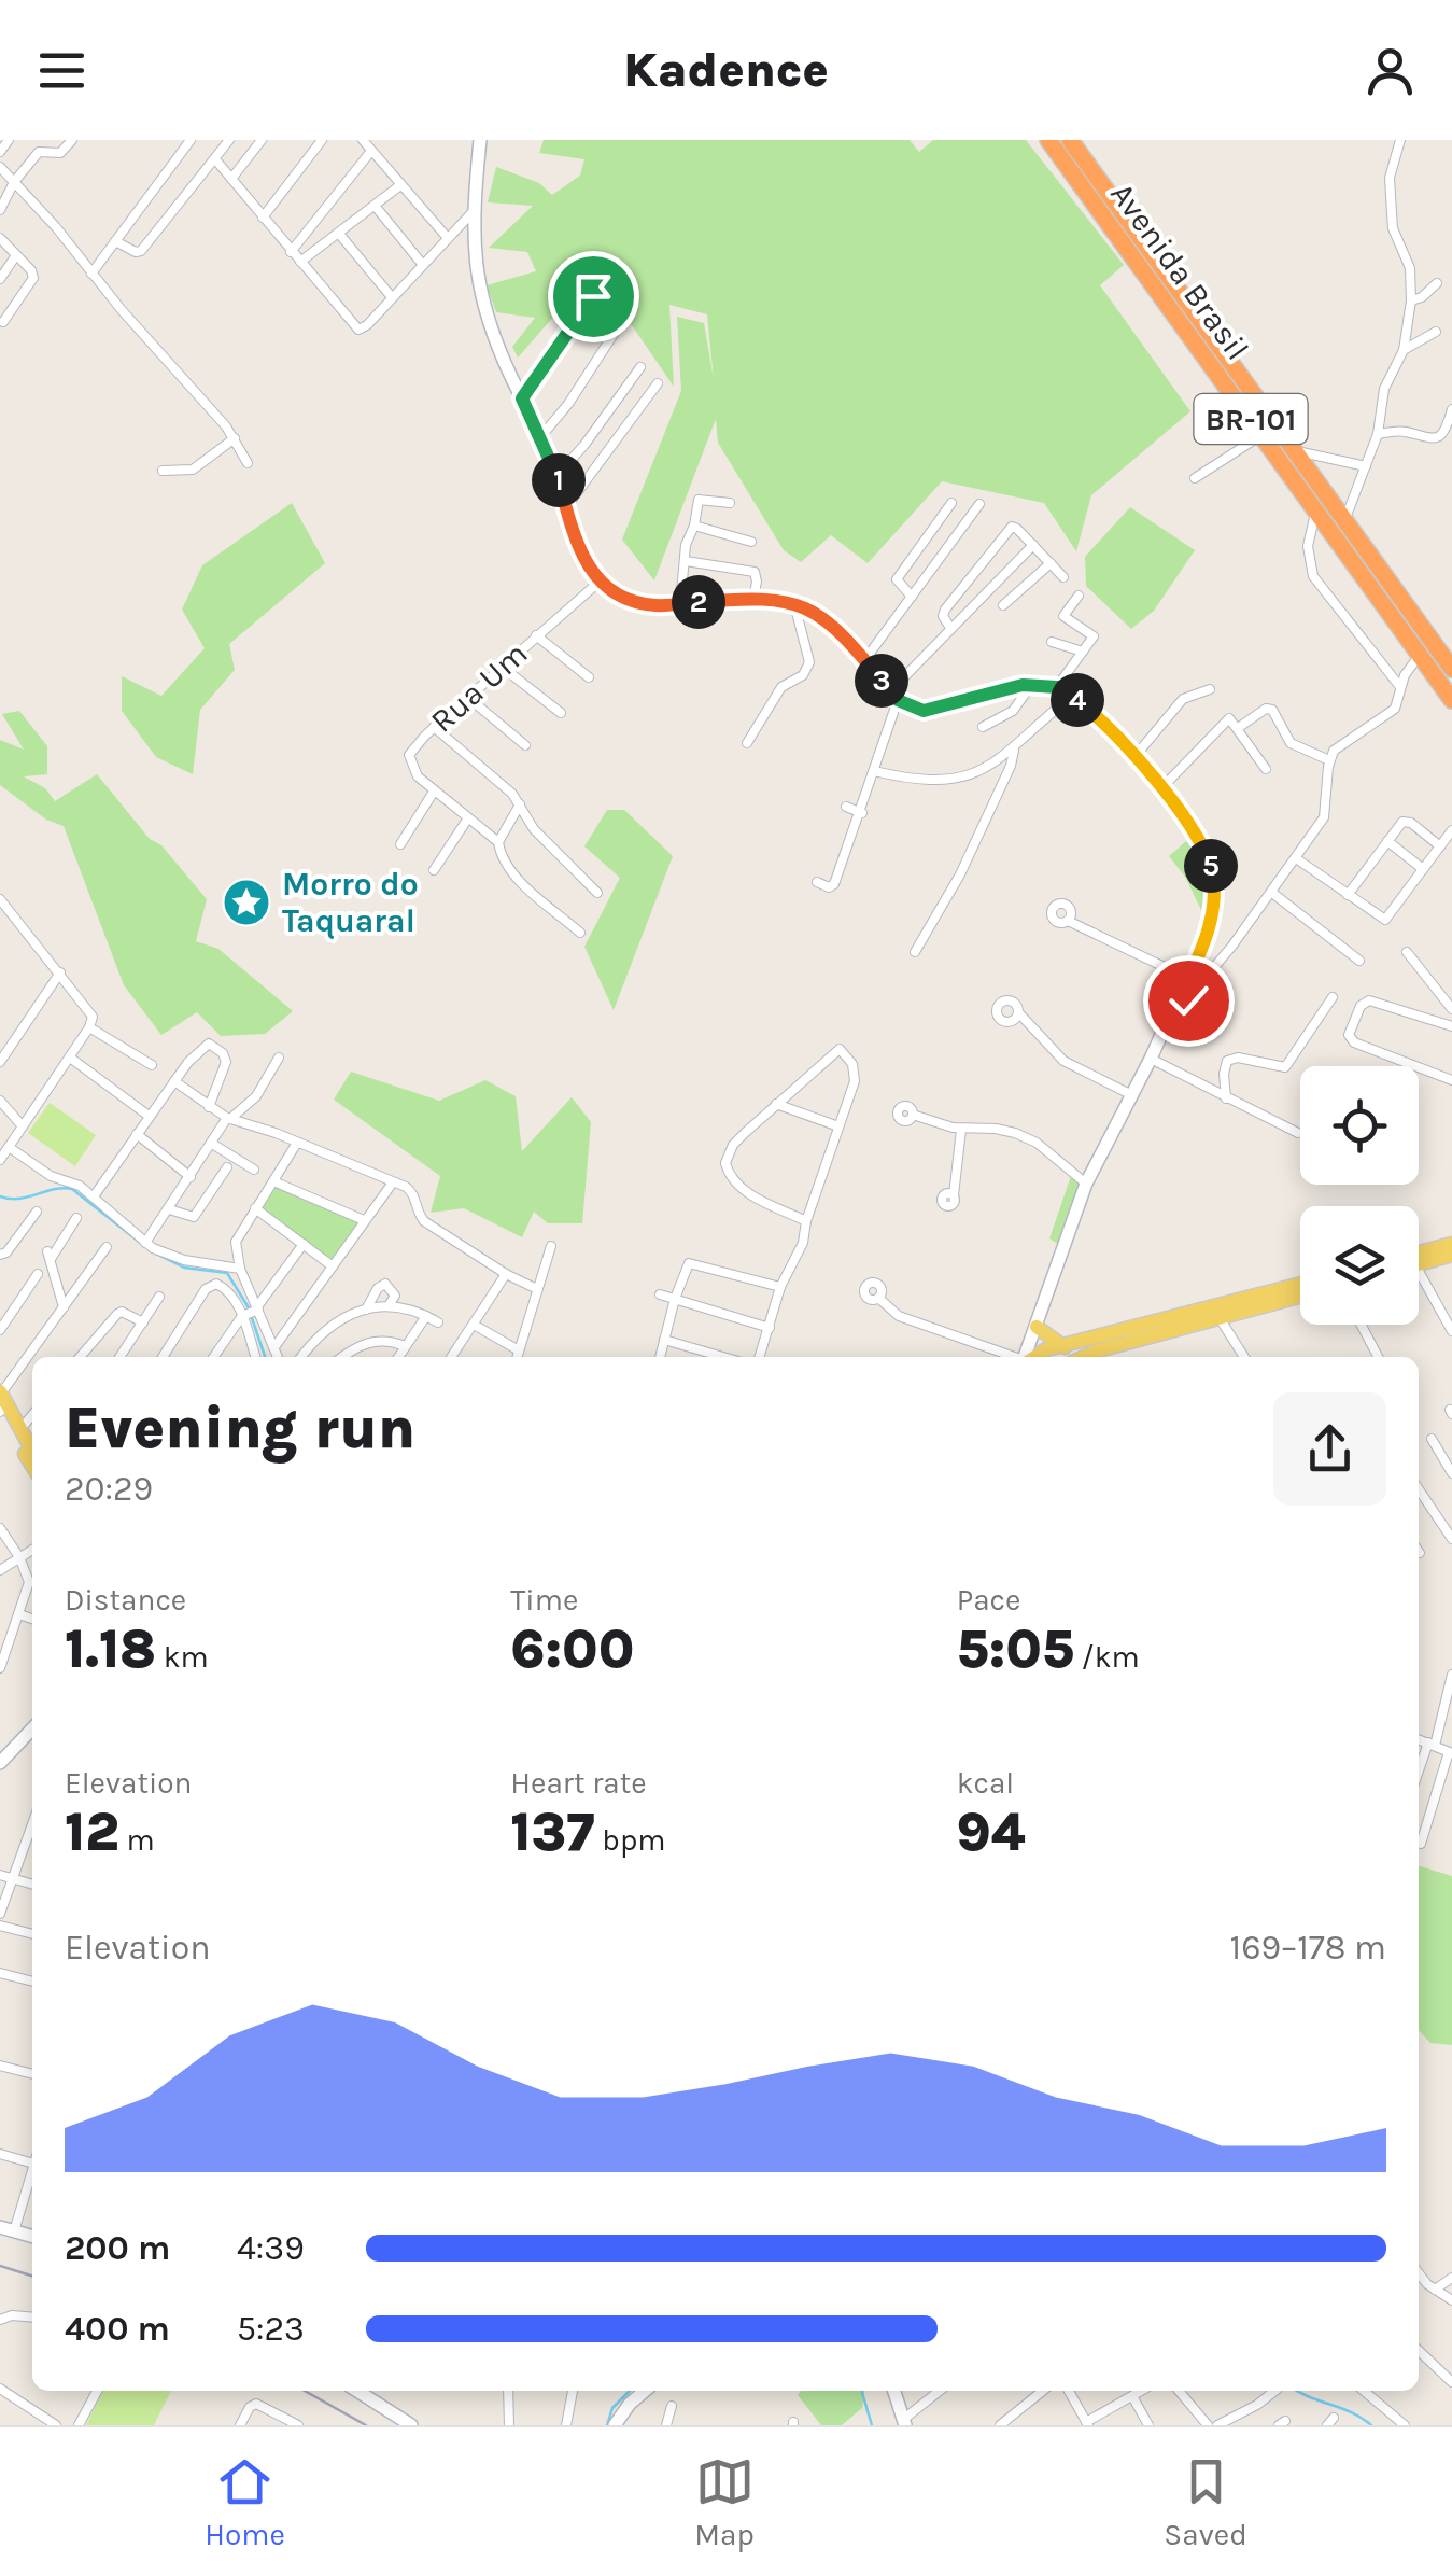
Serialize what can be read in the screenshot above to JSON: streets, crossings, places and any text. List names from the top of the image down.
{
  "streets": {
    "highway": ["Avenida Brasil", "BR-101"],
    "street": ["Rua Um"]
  },
  "places": {
    "place": ["Morro do Taquaral"]
  },
  "page": {
    "header": "Kadence",
    "pins": [
      "1",
      "2",
      "3",
      "4",
      "5"
    ],
    "heading": ["Evening run", "20:29"],
    "stats": [
      ["Distance", "1.18 km"],
      ["Time", "6:00"],
      ["Pace", "5:05 /km"],
      ["Elevation", "12 m"],
      ["Heart rate", "137 bpm"],
      ["kcal", "94"]
    ],
    "chart": ["Elevation", "169–178 m"],
    "list": [
      {
        "name": "200 m",
        "note": "4:39"
      },
      {
        "name": "400 m",
        "note": "5:23"
      }
    ],
    "tabs": ["Home", "Map", "Saved"]
  }
}
